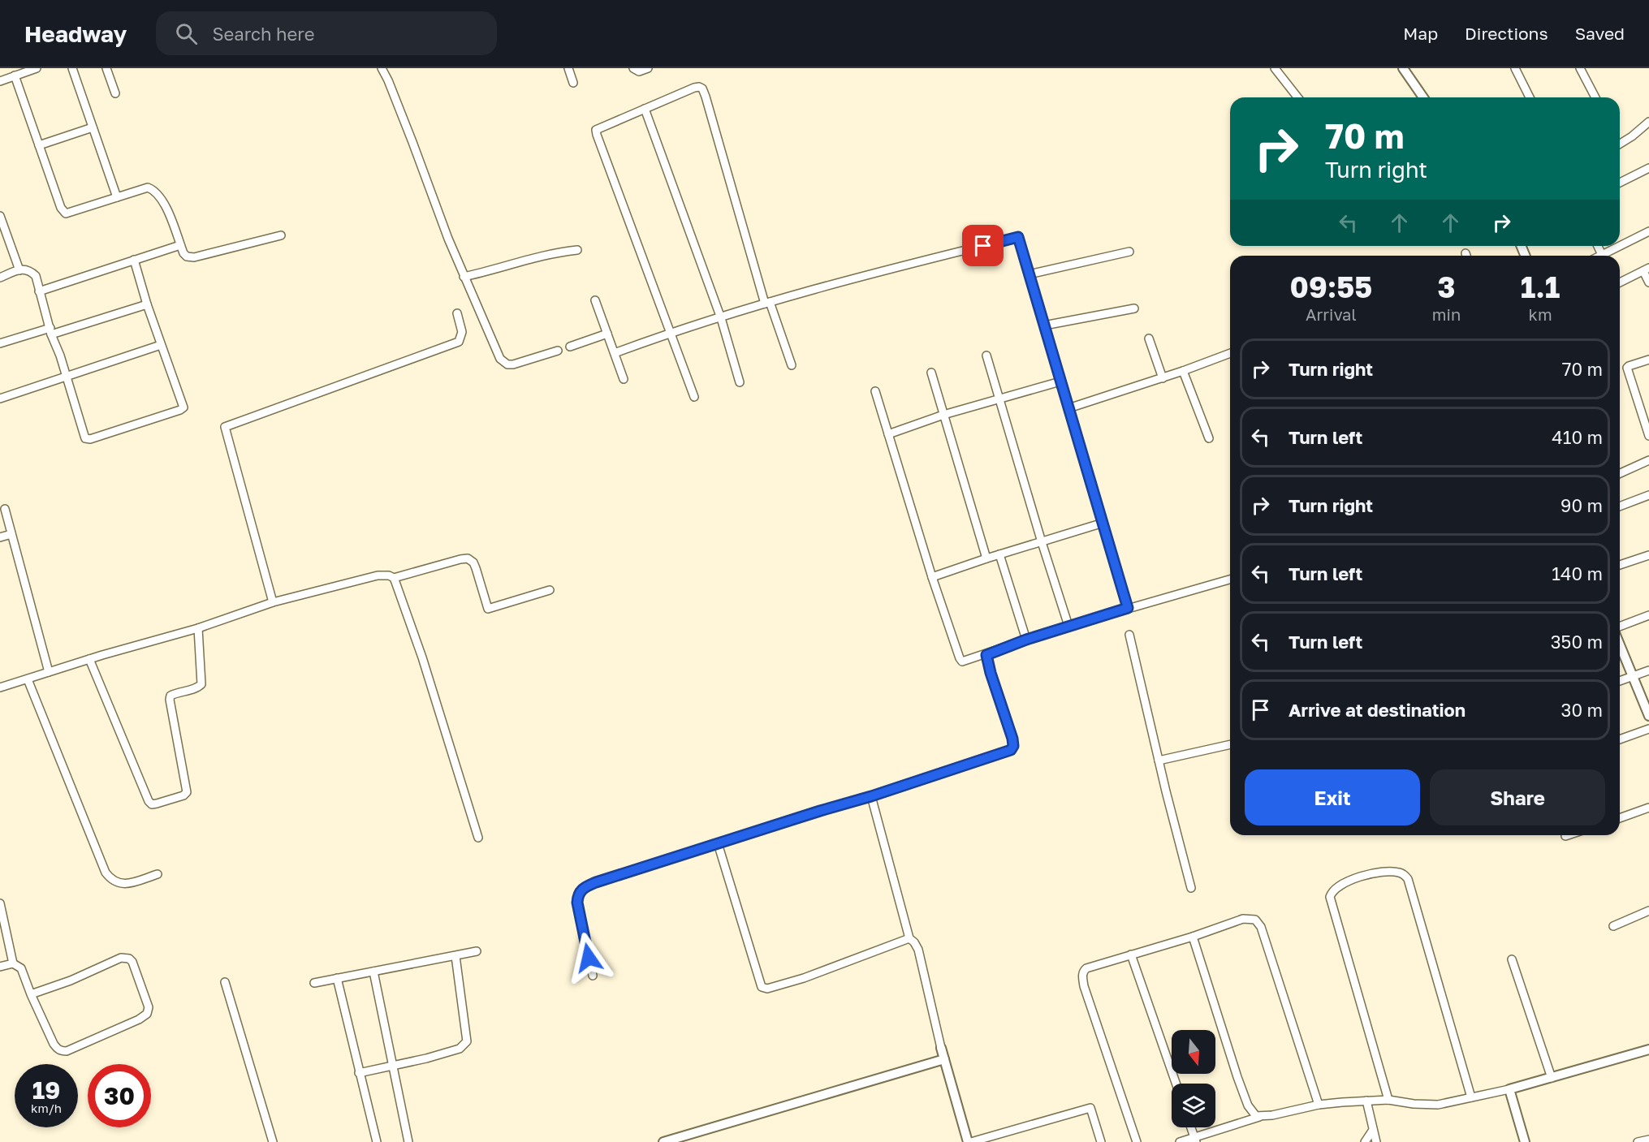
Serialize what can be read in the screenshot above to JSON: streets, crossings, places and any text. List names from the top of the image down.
{
  "north": "bottom",
  "page": {
    "header": "Headway",
    "search": "Search here",
    "nav": ["Map", "Directions", "Saved"],
    "turn": ["70 m", "Turn right"],
    "eta": [
      "09:55",
      "Arrival",
      "3",
      "min",
      "1.1",
      "km"
    ],
    "list": [
      {
        "name": "Turn right",
        "value": "70 m"
      },
      {
        "name": "Turn left",
        "value": "410 m"
      },
      {
        "name": "Turn right",
        "value": "90 m"
      },
      {
        "name": "Turn left",
        "value": "140 m"
      },
      {
        "name": "Turn left",
        "value": "350 m"
      },
      {
        "name": "Arrive at destination",
        "value": "30 m"
      }
    ],
    "buttons": ["Exit", "Share"],
    "speed": "19 km/h",
    "limit": "30"
  }
}
